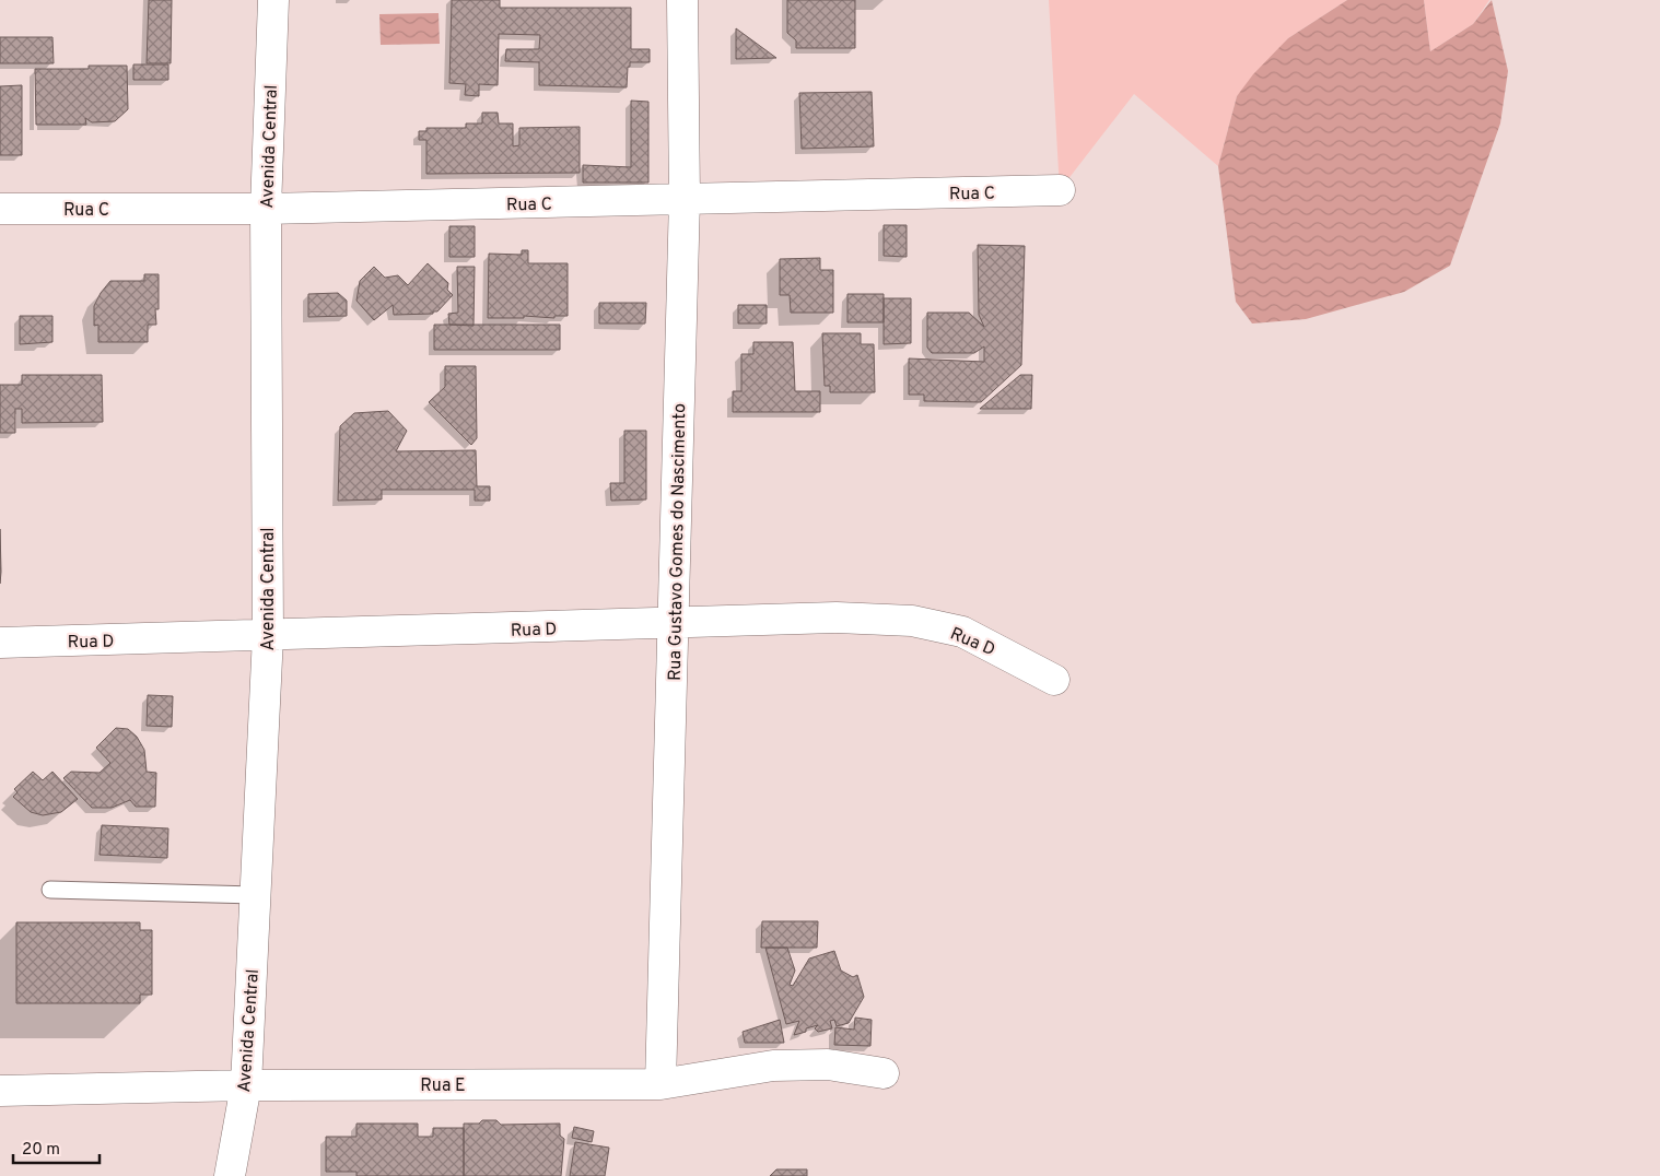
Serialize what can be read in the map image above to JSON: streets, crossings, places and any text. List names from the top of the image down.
{
  "streets": {
    "street": [
      "Avenida Central",
      "Rua C",
      "Rua Gustavo Gomes do Nascimento",
      "Rua D",
      "Rua E"
    ]
  },
  "crossings": [
    ["Avenida Central", "Rua C"],
    ["Avenida Central", "Rua D"],
    ["Avenida Central", "Rua E"],
    ["Rua C", "Rua Gustavo Gomes do Nascimento"],
    ["Rua Gustavo Gomes do Nascimento", "Rua D"],
    ["Rua Gustavo Gomes do Nascimento", "Rua E"]
  ],
  "scale_bar": "20 m"
}
